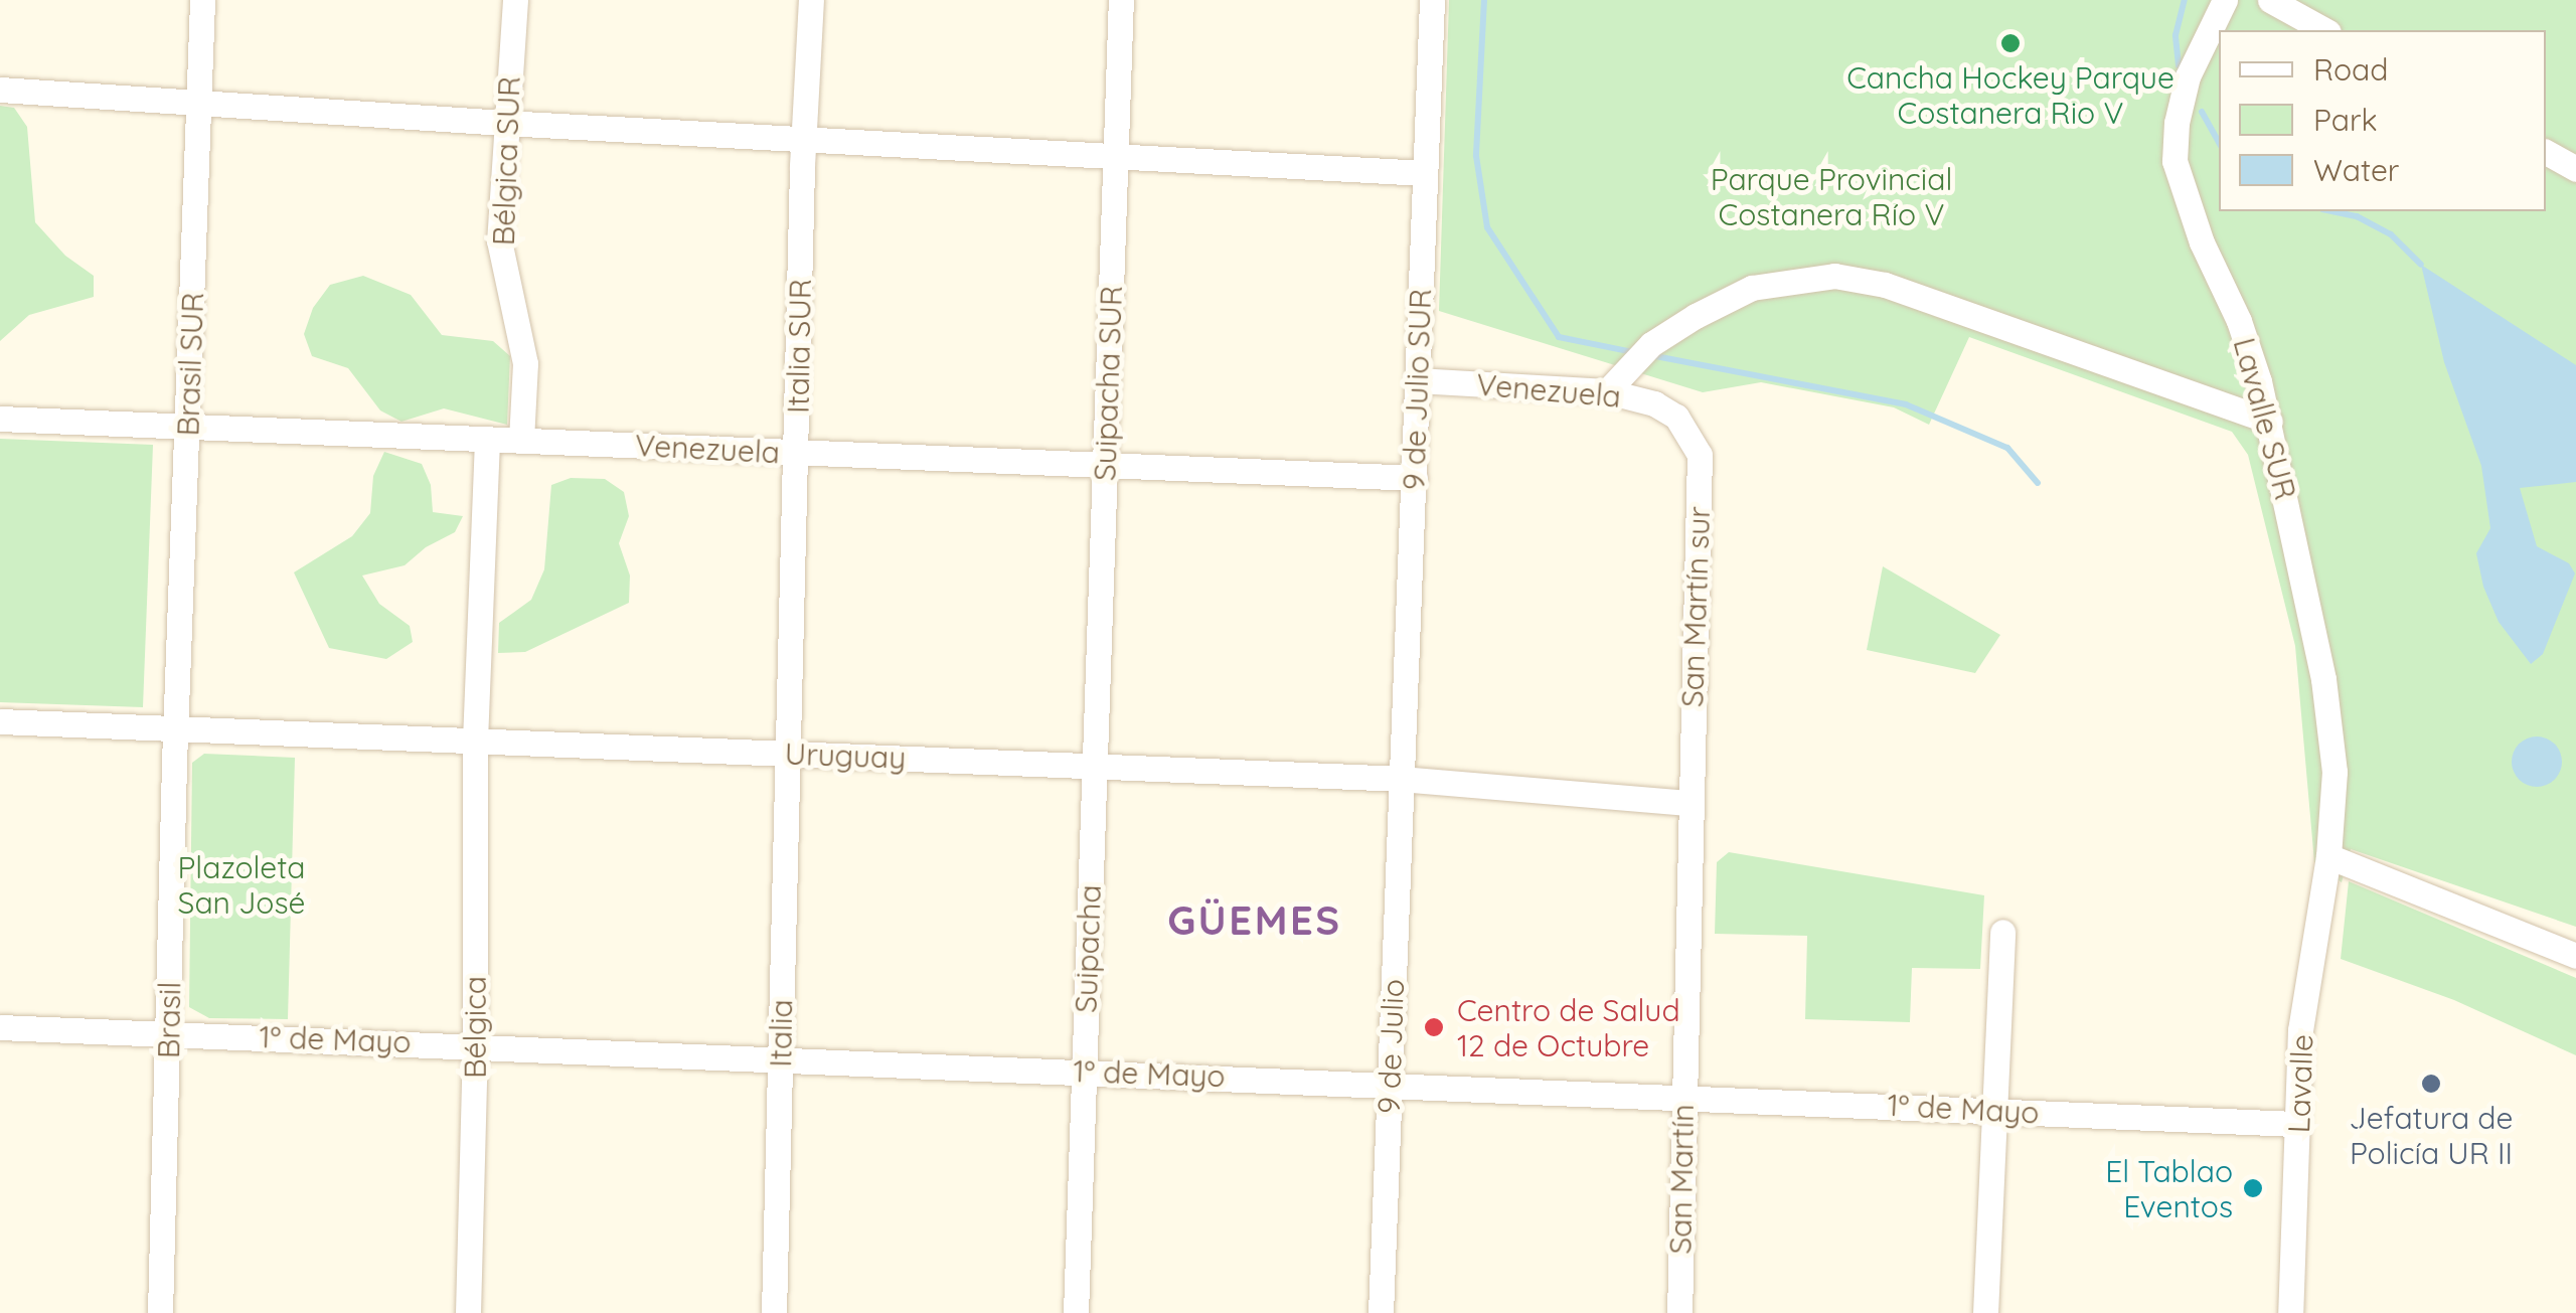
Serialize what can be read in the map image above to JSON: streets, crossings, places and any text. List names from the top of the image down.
{
  "streets": {
    "street": [
      "Bélgica SUR",
      "Italia SUR",
      "Brasil SUR",
      "Suipacha SUR",
      "9 de Julio SUR",
      "Venezuela",
      "Lavalle SUR",
      "San Martín sur",
      "Uruguay",
      "Suipacha",
      "Brasil",
      "Bélgica",
      "Italia",
      "1º de Mayo",
      "9 de Julio",
      "Lavalle",
      "San Martín"
    ]
  },
  "crossings": [
    ["Bélgica SUR", "Venezuela"],
    ["Italia SUR", "Venezuela"],
    ["Italia SUR", "Uruguay"],
    ["Italia SUR", "Italia"],
    ["Brasil SUR", "Venezuela"],
    ["Brasil SUR", "Uruguay"],
    ["Brasil SUR", "Brasil"],
    ["Suipacha SUR", "Venezuela"],
    ["Suipacha SUR", "Uruguay"],
    ["Suipacha SUR", "Suipacha"],
    ["9 de Julio SUR", "Venezuela"],
    ["9 de Julio SUR", "Uruguay"],
    ["9 de Julio SUR", "9 de Julio"],
    ["Venezuela", "San Martín sur"],
    ["Lavalle SUR", "Lavalle"],
    ["San Martín sur", "Uruguay"],
    ["San Martín sur", "San Martín"],
    ["Uruguay", "Suipacha"],
    ["Uruguay", "Brasil"],
    ["Uruguay", "Bélgica"],
    ["Uruguay", "Italia"],
    ["Uruguay", "9 de Julio"],
    ["Uruguay", "San Martín"],
    ["Suipacha", "1º de Mayo"],
    ["Brasil", "1º de Mayo"],
    ["Bélgica", "1º de Mayo"],
    ["Italia", "1º de Mayo"],
    ["1º de Mayo", "9 de Julio"],
    ["1º de Mayo", "Lavalle"],
    ["1º de Mayo", "San Martín"]
  ],
  "districts": ["GÜEMES"],
  "parks": ["Parque Provincial Costanera Río V", "Plazoleta San José"],
  "places": [
    "Cancha Hockey Parque Costanera Rio V",
    "Centro de Salud 12 de Octubre",
    "Jefatura de Policía UR II",
    "El Tablao Eventos"
  ],
  "legend": ["Road", "Park", "Water"]
}
